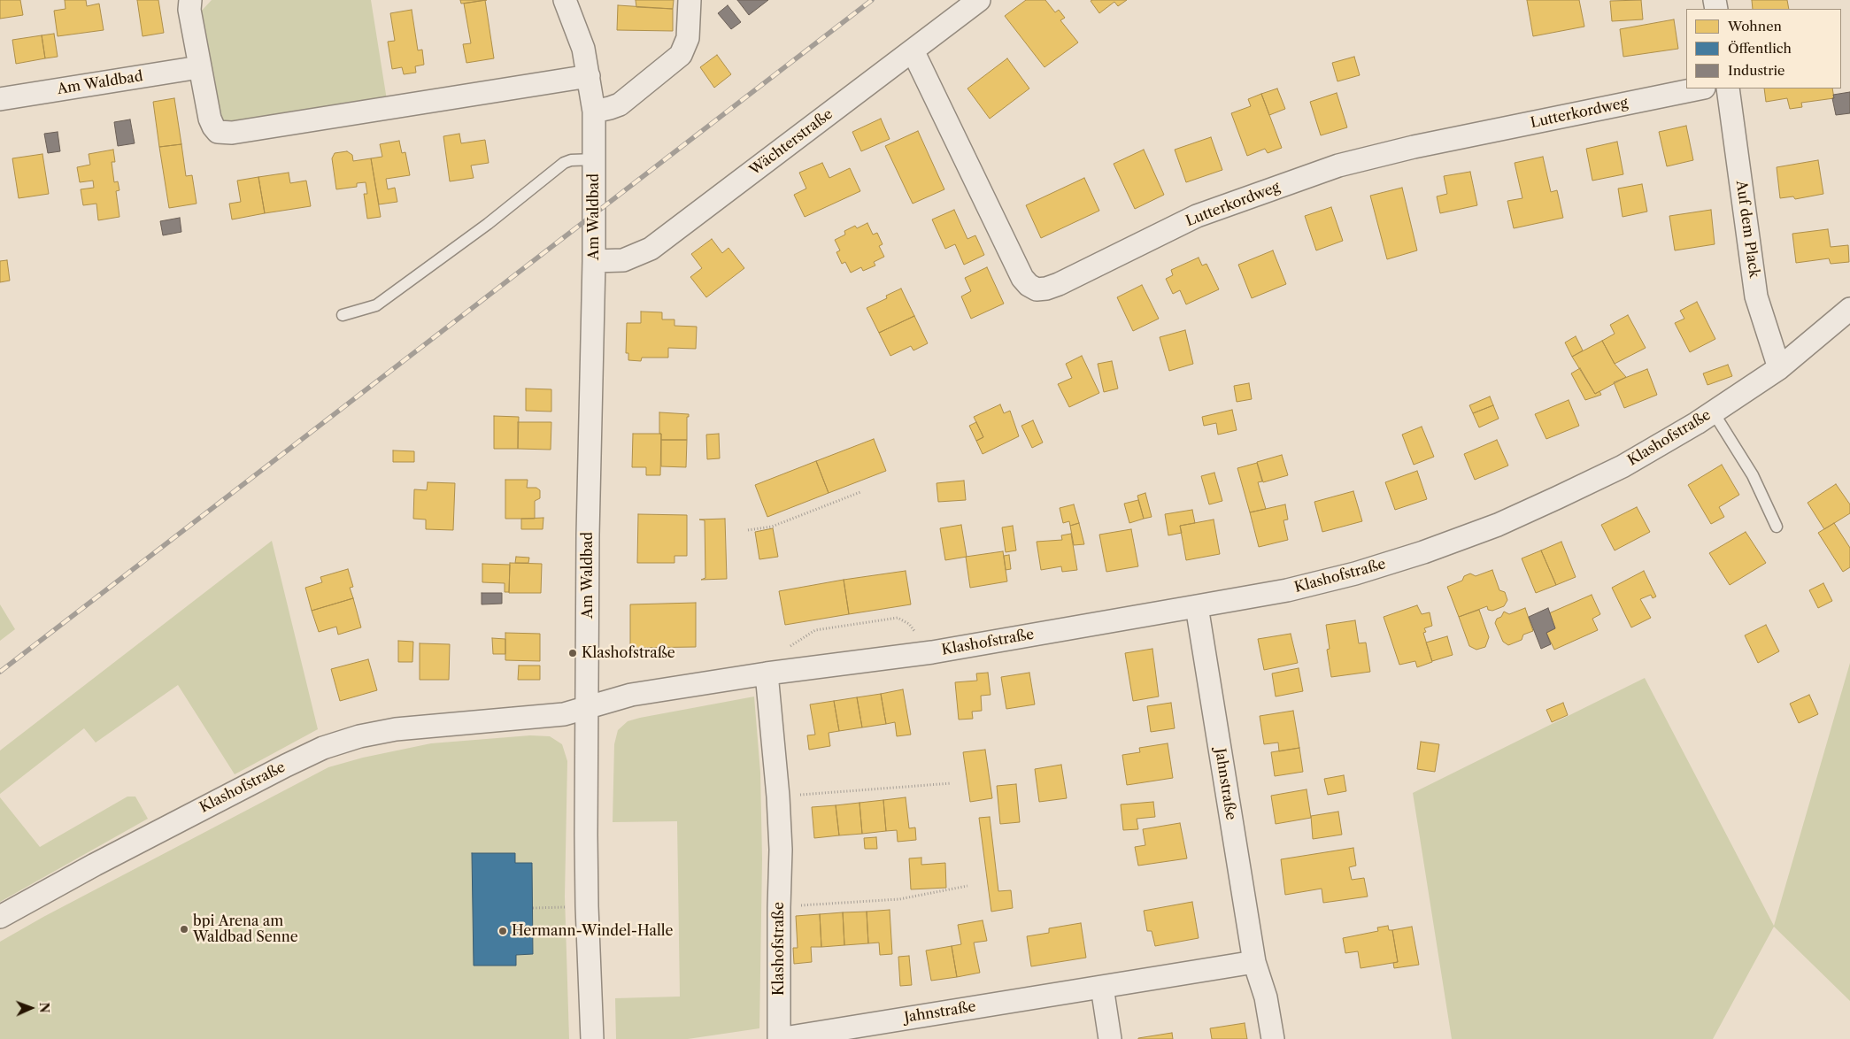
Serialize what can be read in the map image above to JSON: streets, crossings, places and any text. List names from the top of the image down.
{
  "streets": {
    "street": [
      "Am Waldbad",
      "Lutterkordweg",
      "Wächterstraße",
      "Auf dem Plack",
      "Klashofstraße",
      "Jahnstraße"
    ]
  },
  "crossings": [
    ["Am Waldbad", "Wächterstraße"],
    ["Am Waldbad", "Klashofstraße"],
    ["Lutterkordweg", "Wächterstraße"],
    ["Auf dem Plack", "Klashofstraße"],
    ["Klashofstraße", "Jahnstraße"]
  ],
  "places": ["Klashofstraße", "bpi Arena am Waldbad Senne", "Hermann-Windel-Halle"],
  "legend": ["Wohnen", "Öffentlich", "Industrie"],
  "north": "right"
}
